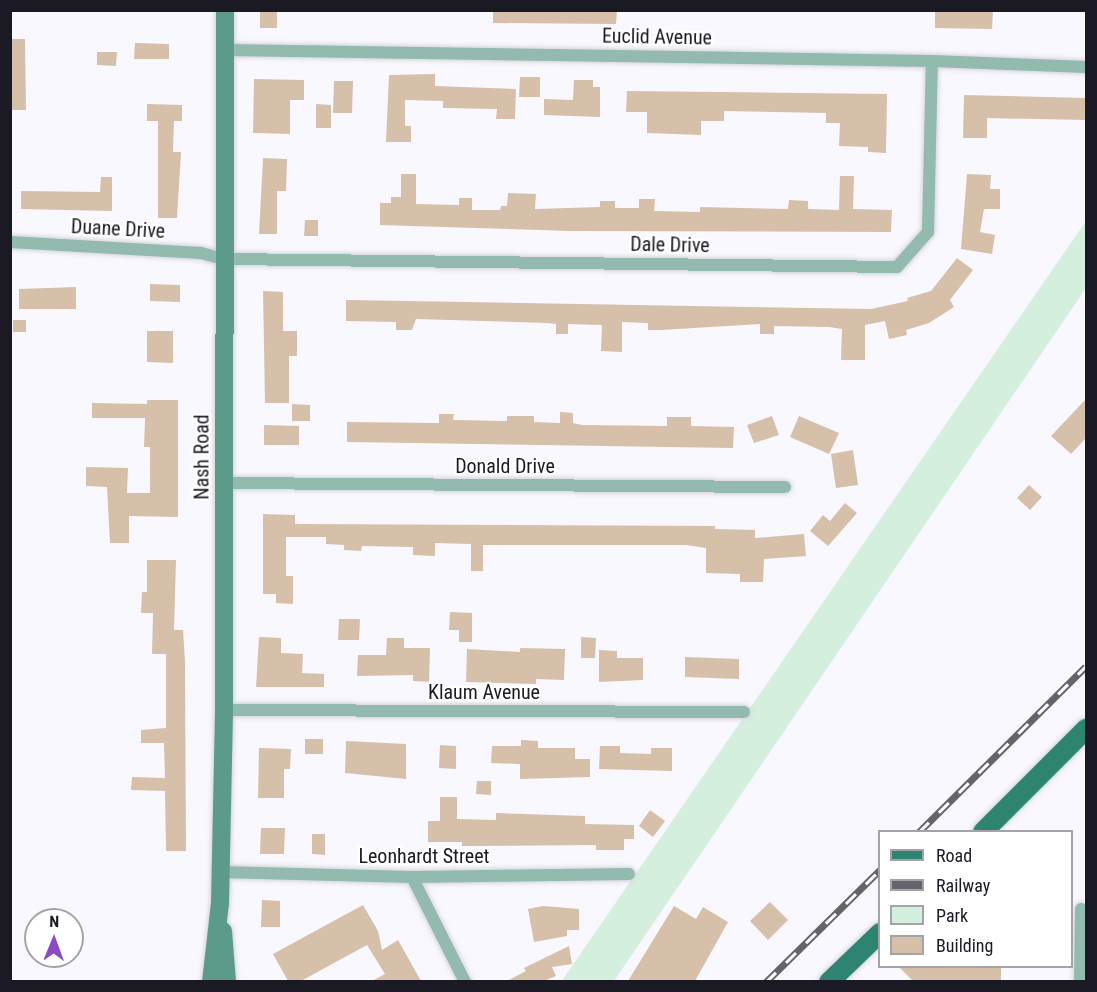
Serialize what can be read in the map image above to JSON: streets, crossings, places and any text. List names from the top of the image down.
{
  "streets": {
    "main road": ["Nash Road"],
    "street": [
      "Euclid Avenue",
      "Duane Drive",
      "Dale Drive",
      "Donald Drive",
      "Klaum Avenue",
      "Leonhardt Street"
    ]
  },
  "crossings": [
    ["Euclid Avenue", "Dale Drive"],
    ["Euclid Avenue", "Nash Road"],
    ["Duane Drive", "Dale Drive"],
    ["Duane Drive", "Nash Road"],
    ["Dale Drive", "Nash Road"],
    ["Nash Road", "Donald Drive"],
    ["Nash Road", "Klaum Avenue"],
    ["Nash Road", "Leonhardt Street"]
  ],
  "legend": [
    "Road",
    "Railway",
    "Park",
    "Building"
  ],
  "north": "top"
}
